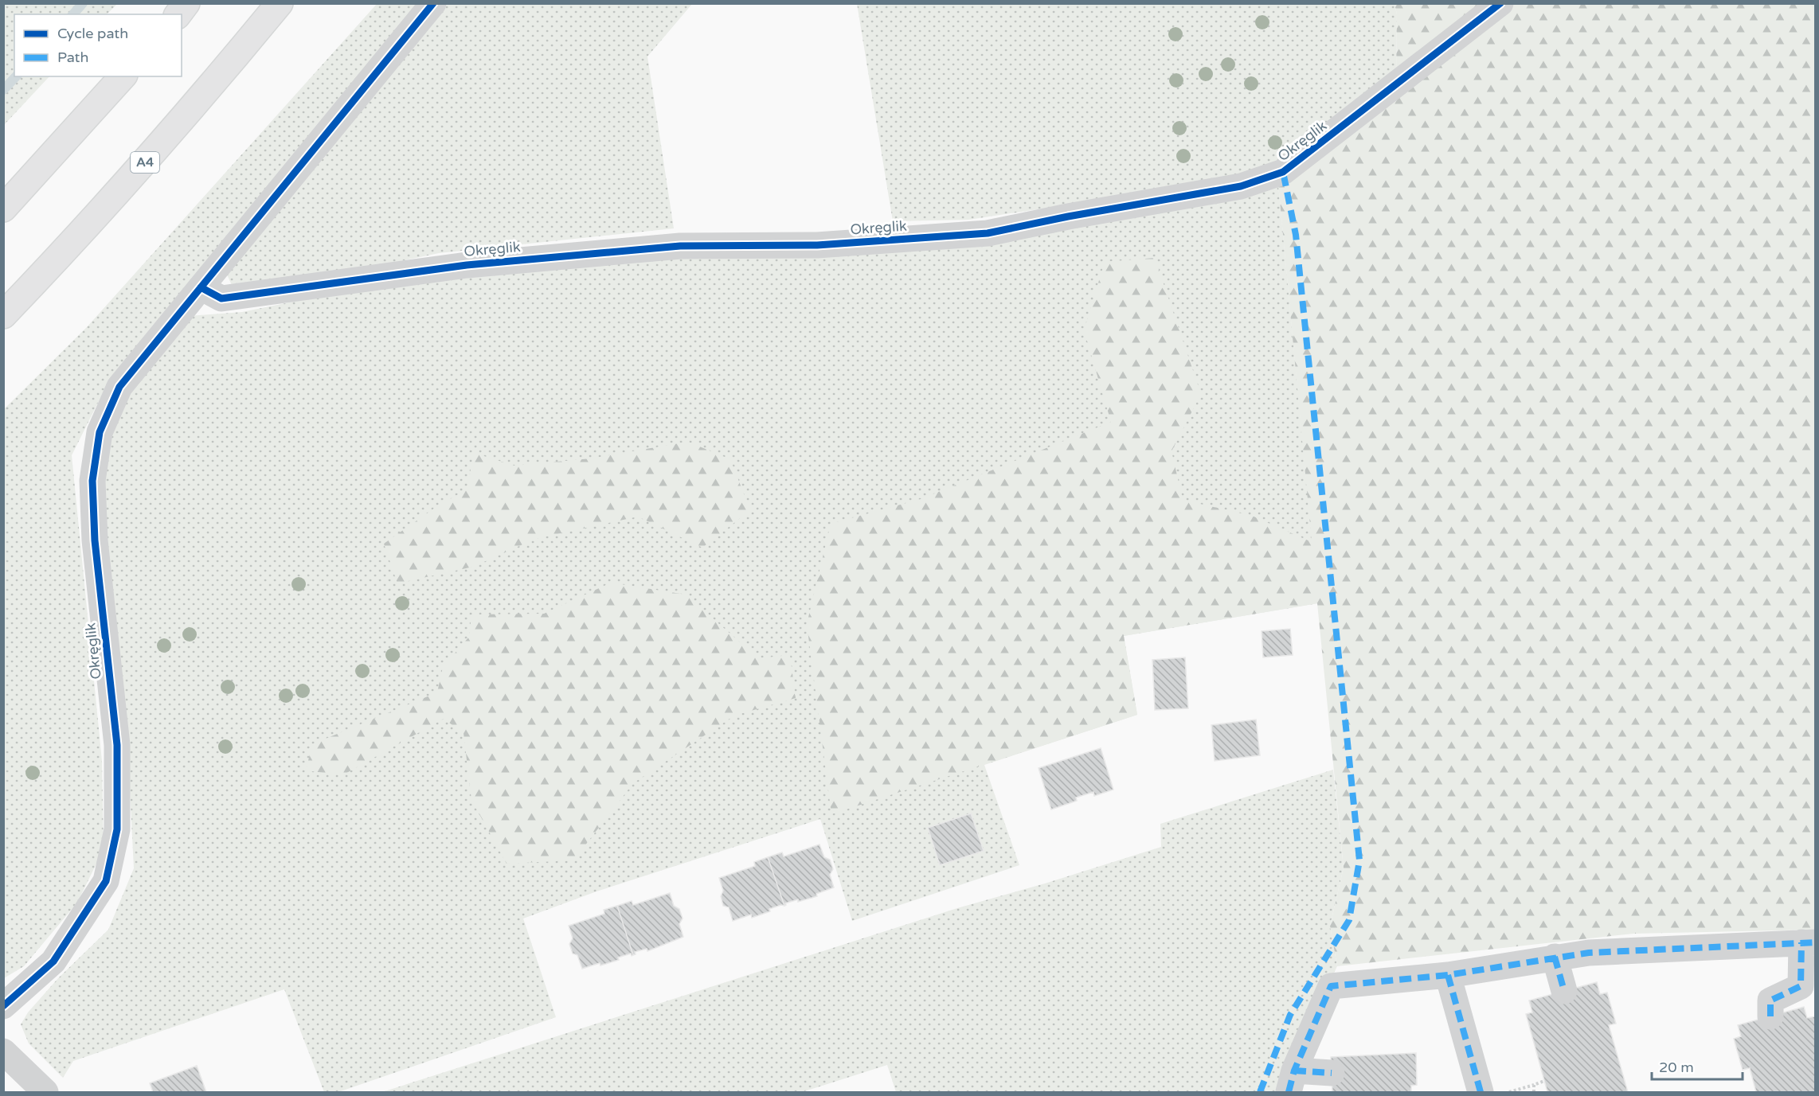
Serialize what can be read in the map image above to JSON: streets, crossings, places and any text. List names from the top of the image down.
{
  "streets": {
    "highway": ["A4"],
    "street": ["Okręglik"]
  },
  "legend": ["Cycle path", "Path"],
  "scale_bar": "20 m"
}
